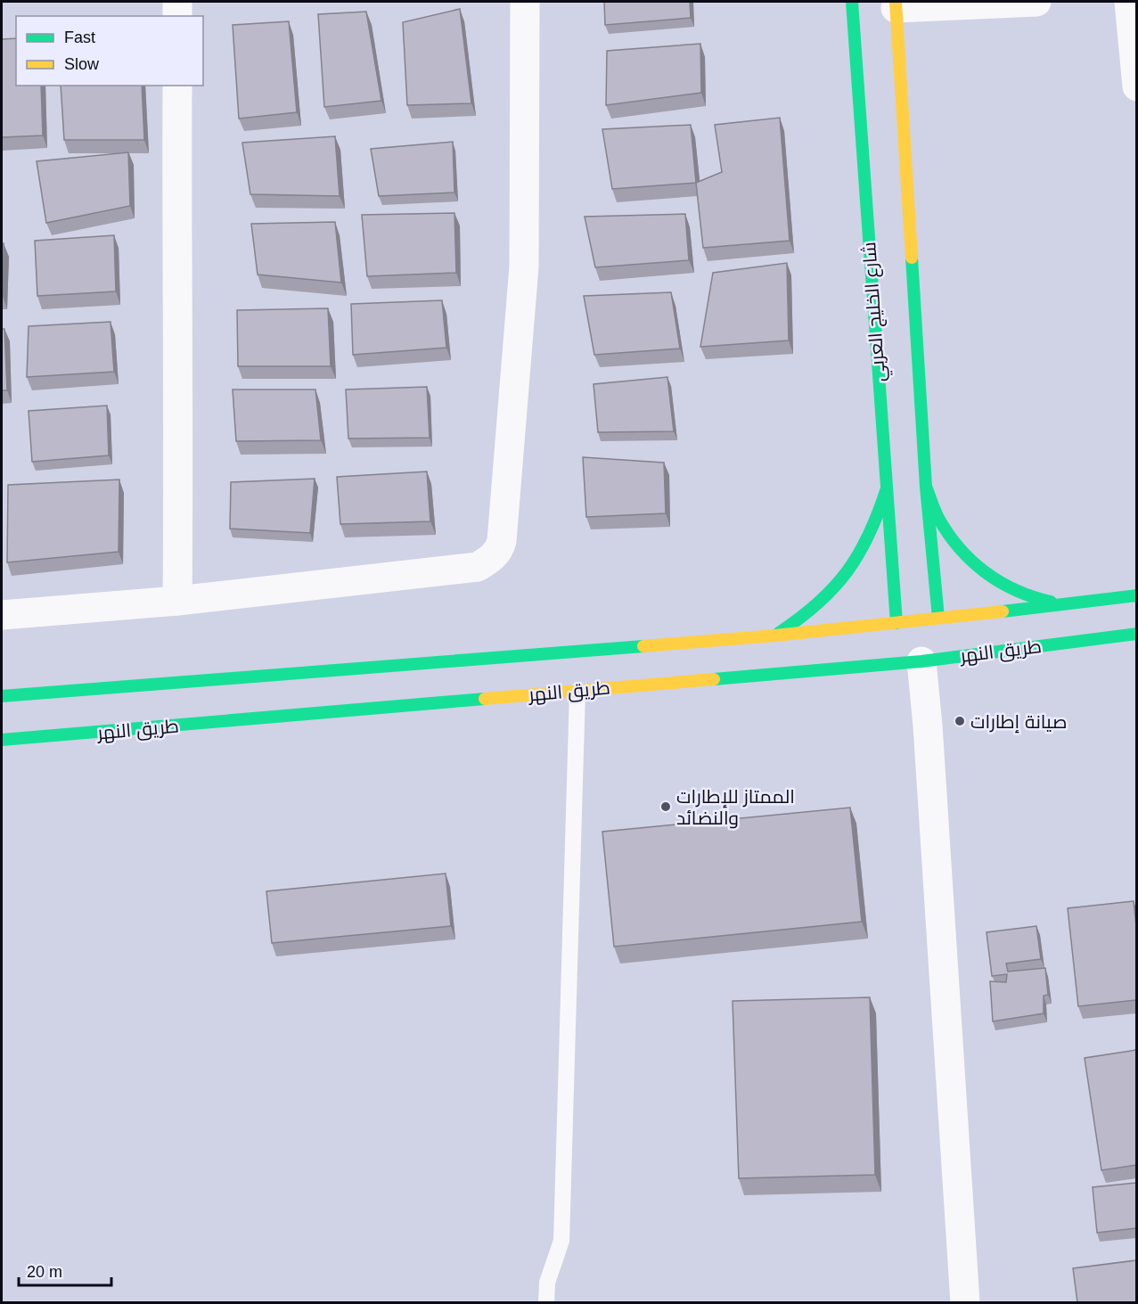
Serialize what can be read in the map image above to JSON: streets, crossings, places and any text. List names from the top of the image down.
{
  "streets": {
    "main road": ["شارع الخليج العربي", "طريق النهر"]
  },
  "crossings": [
    ["شارع الخليج العربي", "طريق النهر"]
  ],
  "places": ["صيانة إطارات", "الممتاز للإطارات والنضائد"],
  "legend": ["Fast", "Slow"],
  "scale_bar": "20 m"
}
